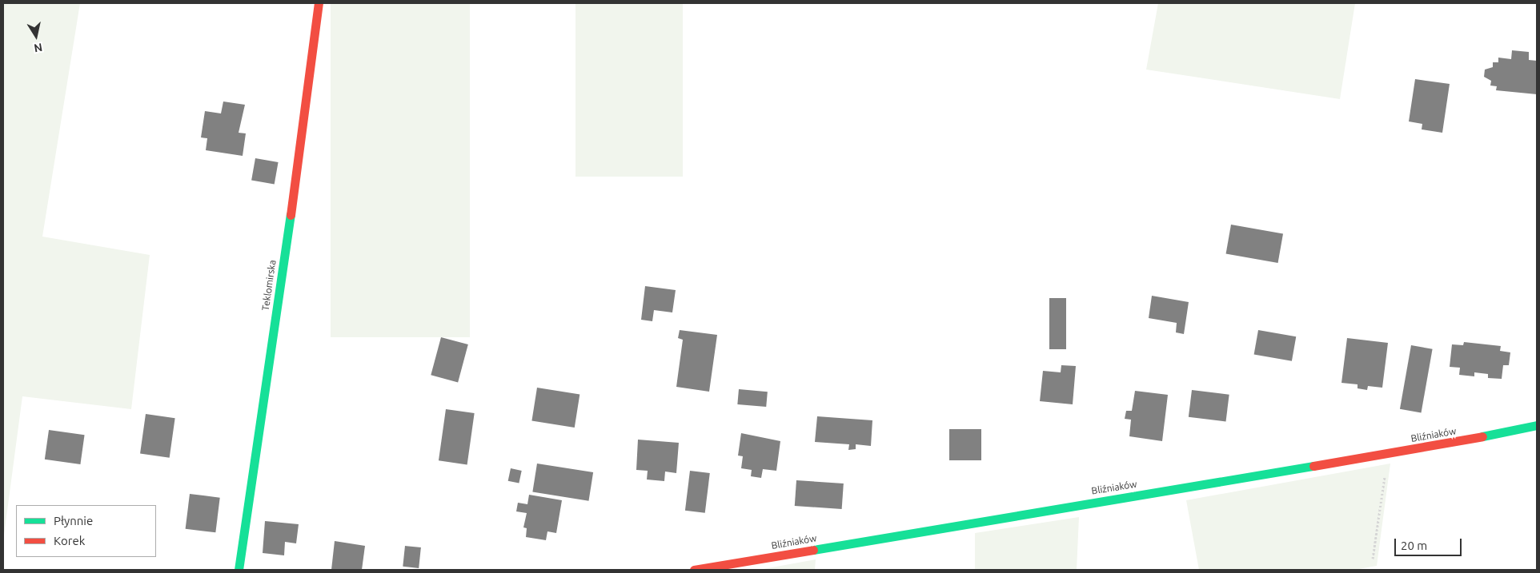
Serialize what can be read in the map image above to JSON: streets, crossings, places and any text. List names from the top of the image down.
{
  "streets": {
    "street": ["Teklomirska", "Bliźniaków"]
  },
  "legend": ["Płynnie", "Korek"],
  "scale_bar": "20 m",
  "north": "bottom"
}
